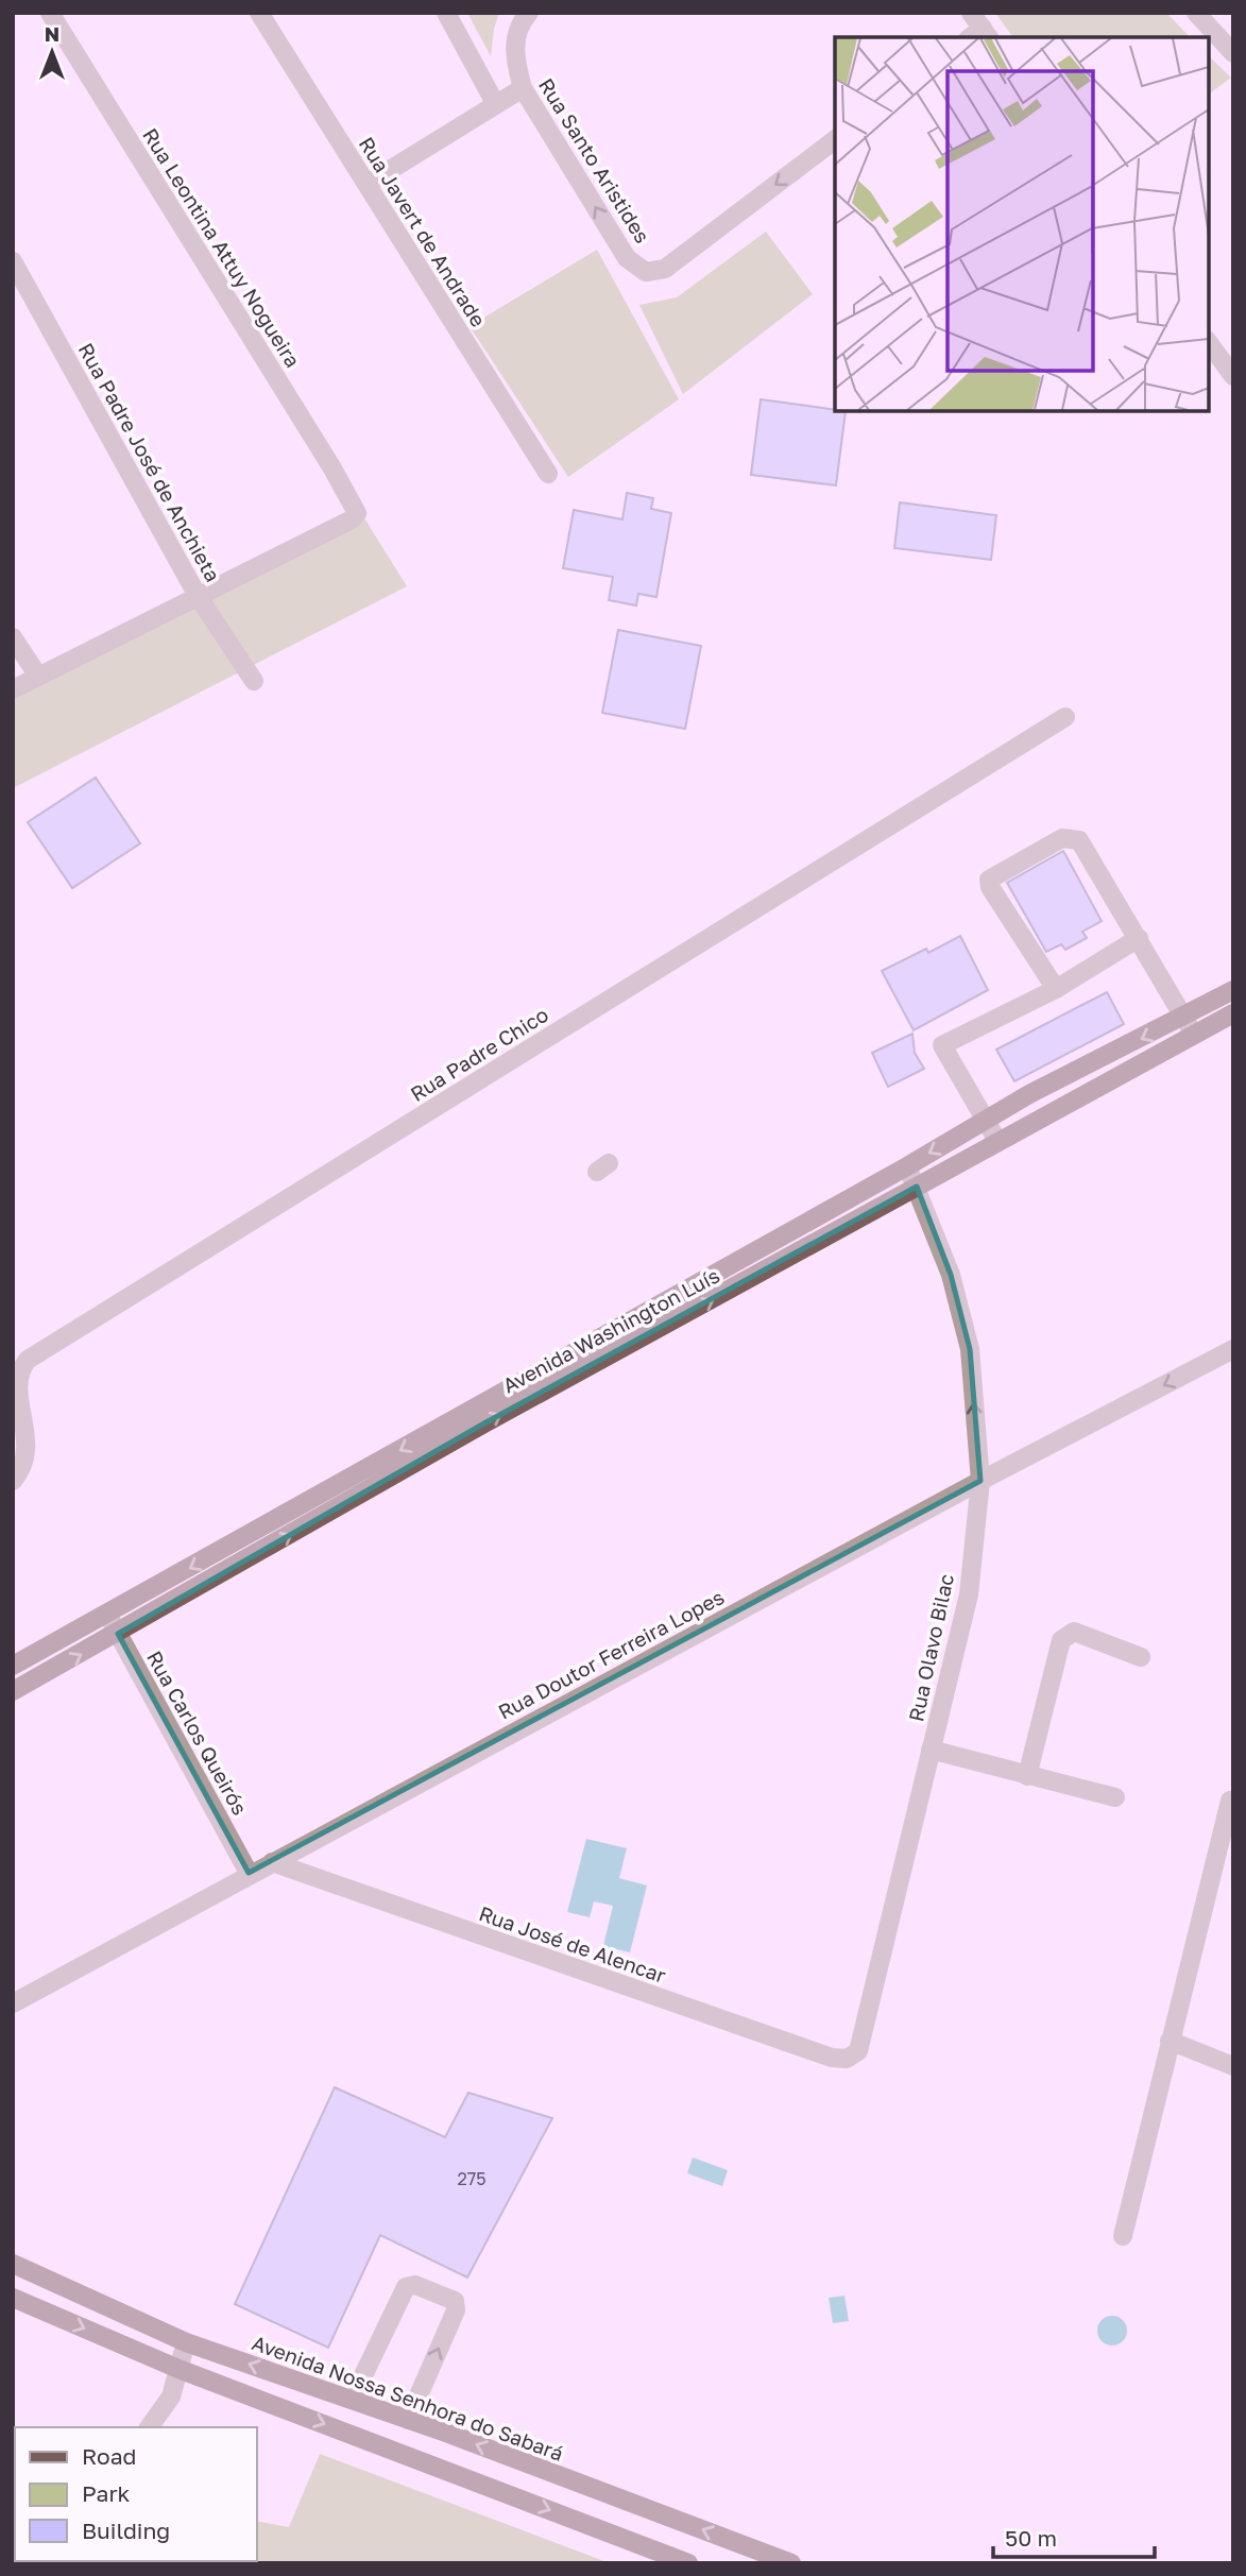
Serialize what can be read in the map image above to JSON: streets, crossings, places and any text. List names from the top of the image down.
{
  "streets": {
    "main road": ["Avenida Washington Luís", "Avenida Nossa Senhora do Sabará"],
    "street": [
      "Rua Santo Aristides",
      "Rua Javert de Andrade",
      "Rua Leontina Attuy Nogueira",
      "Rua Padre José de Anchieta",
      "Rua Padre Chico",
      "Rua Olavo Bilac",
      "Rua Doutor Ferreira Lopes",
      "Rua Carlos Queirós",
      "Rua José de Alencar"
    ]
  },
  "crossings": [
    ["Rua Leontina Attuy Nogueira", "Rua Padre José de Anchieta"],
    ["Avenida Washington Luís", "Rua Olavo Bilac"],
    ["Avenida Washington Luís", "Rua Carlos Queirós"],
    ["Rua Olavo Bilac", "Rua Doutor Ferreira Lopes"],
    ["Rua Olavo Bilac", "Rua José de Alencar"],
    ["Rua Doutor Ferreira Lopes", "Rua Carlos Queirós"],
    ["Rua Doutor Ferreira Lopes", "Rua José de Alencar"]
  ],
  "house_numbers": ["275"],
  "legend": ["Road", "Park", "Building"],
  "scale_bar": "50 m",
  "north": "top"
}
